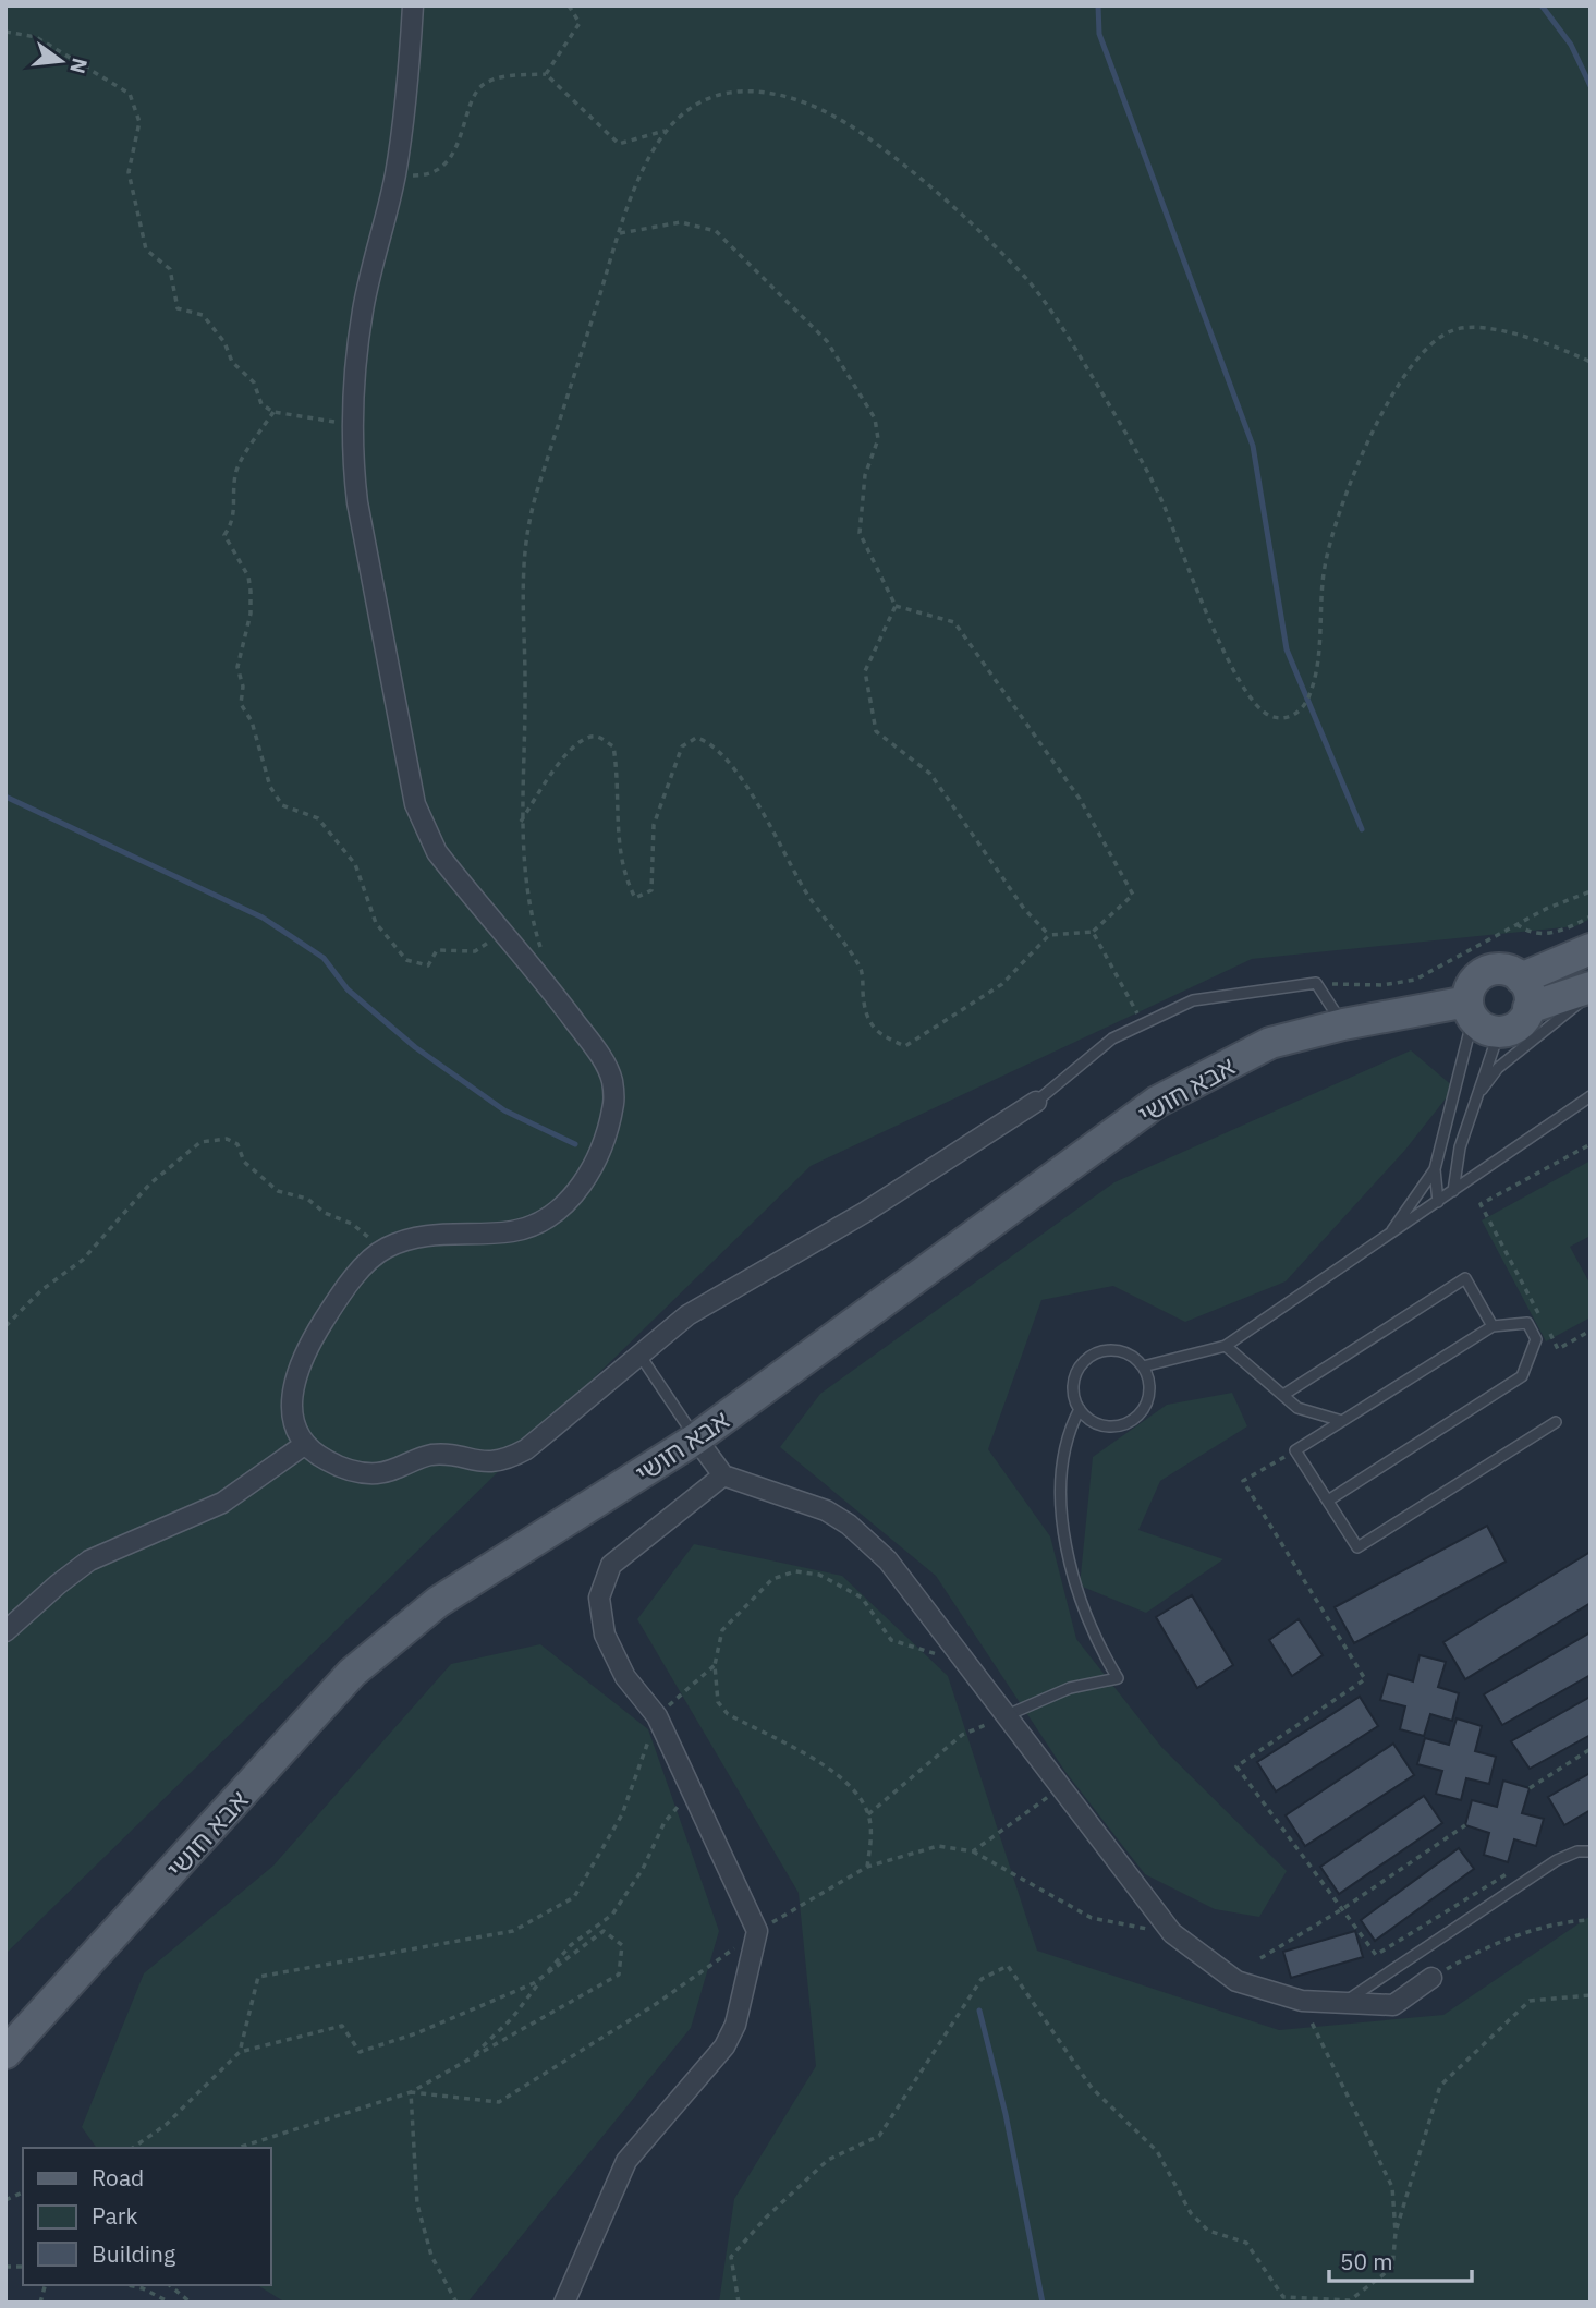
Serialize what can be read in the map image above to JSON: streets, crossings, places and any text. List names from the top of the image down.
{
  "streets": {
    "main road": ["אבא חושי"]
  },
  "legend": ["Road", "Park", "Building"],
  "scale_bar": "50 m",
  "north": "right"
}
